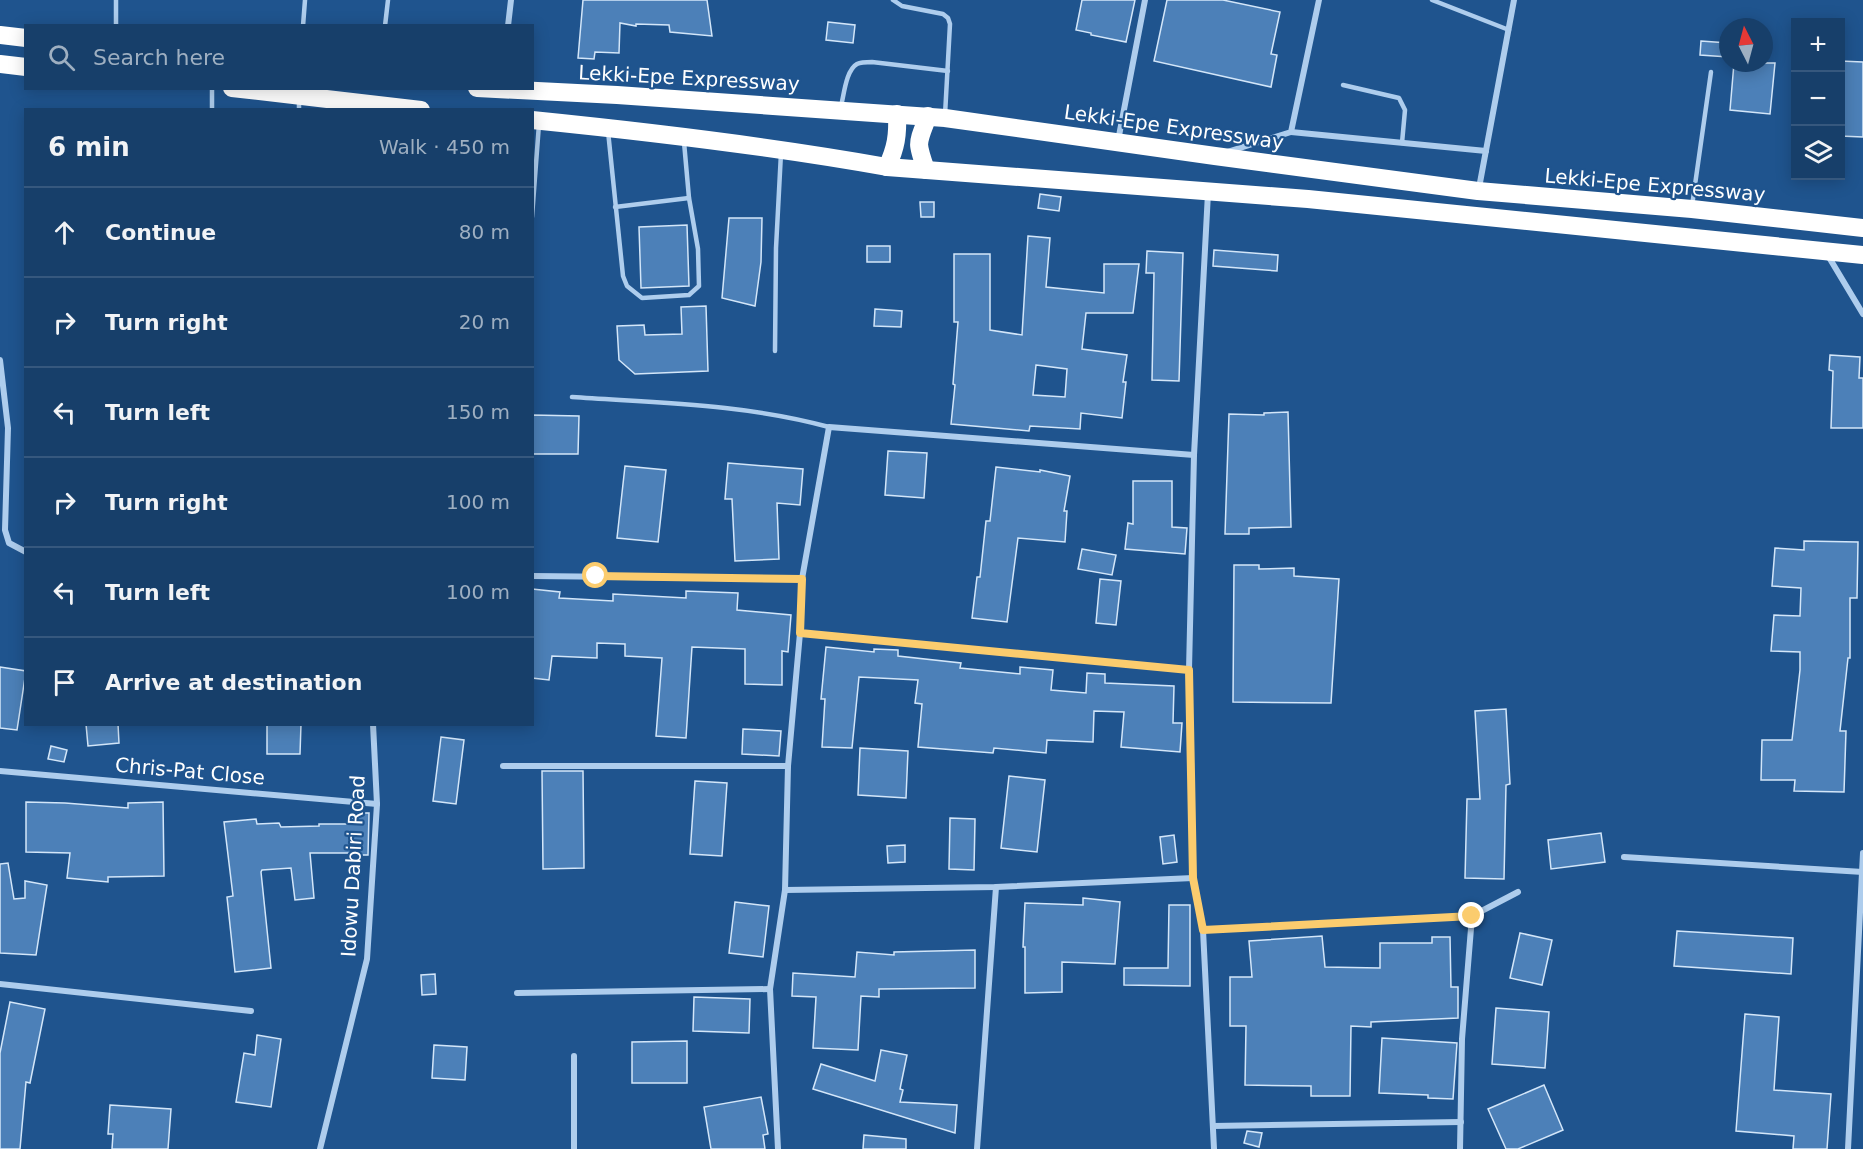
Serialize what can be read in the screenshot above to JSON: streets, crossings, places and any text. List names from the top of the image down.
{
  "streets": {
    "highway": ["Lekki-Epe Expressway"],
    "street": ["Chris-Pat Close", "Idowu Dabiri Road"]
  },
  "crossings": [
    ["Chris-Pat Close", "Idowu Dabiri Road"]
  ],
  "north": "top",
  "page": {
    "map_buttons": ["+", "−"],
    "search": "Search here",
    "heading": ["6 min", "Walk · 450 m"],
    "list": [
      ["Continue", "80 m"],
      ["Turn right", "20 m"],
      ["Turn left", "150 m"],
      ["Turn right", "100 m"],
      ["Turn left", "100 m"],
      "Arrive at destination"
    ]
  }
}
